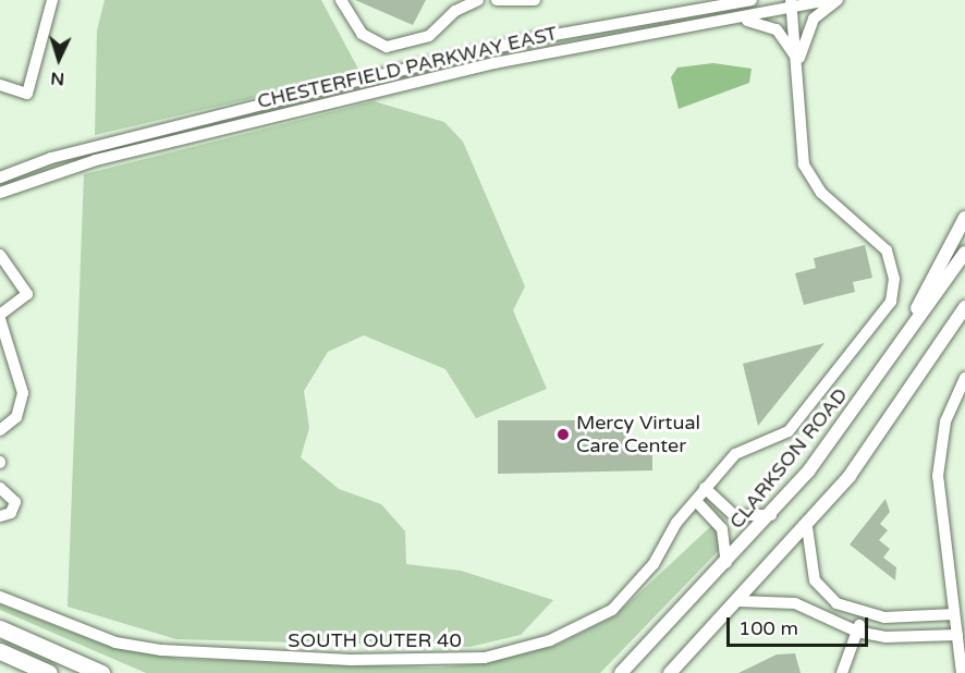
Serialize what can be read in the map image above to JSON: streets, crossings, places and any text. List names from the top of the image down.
{
  "streets": {
    "main road": ["CLARKSON ROAD"],
    "street": ["CHESTERFIELD PARKWAY EAST", "SOUTH OUTER 40"]
  },
  "crossings": [
    ["CHESTERFIELD PARKWAY EAST", "SOUTH OUTER 40"]
  ],
  "places": ["Mercy Virtual Care Center"],
  "scale_bar": "100 m",
  "north": "bottom"
}
